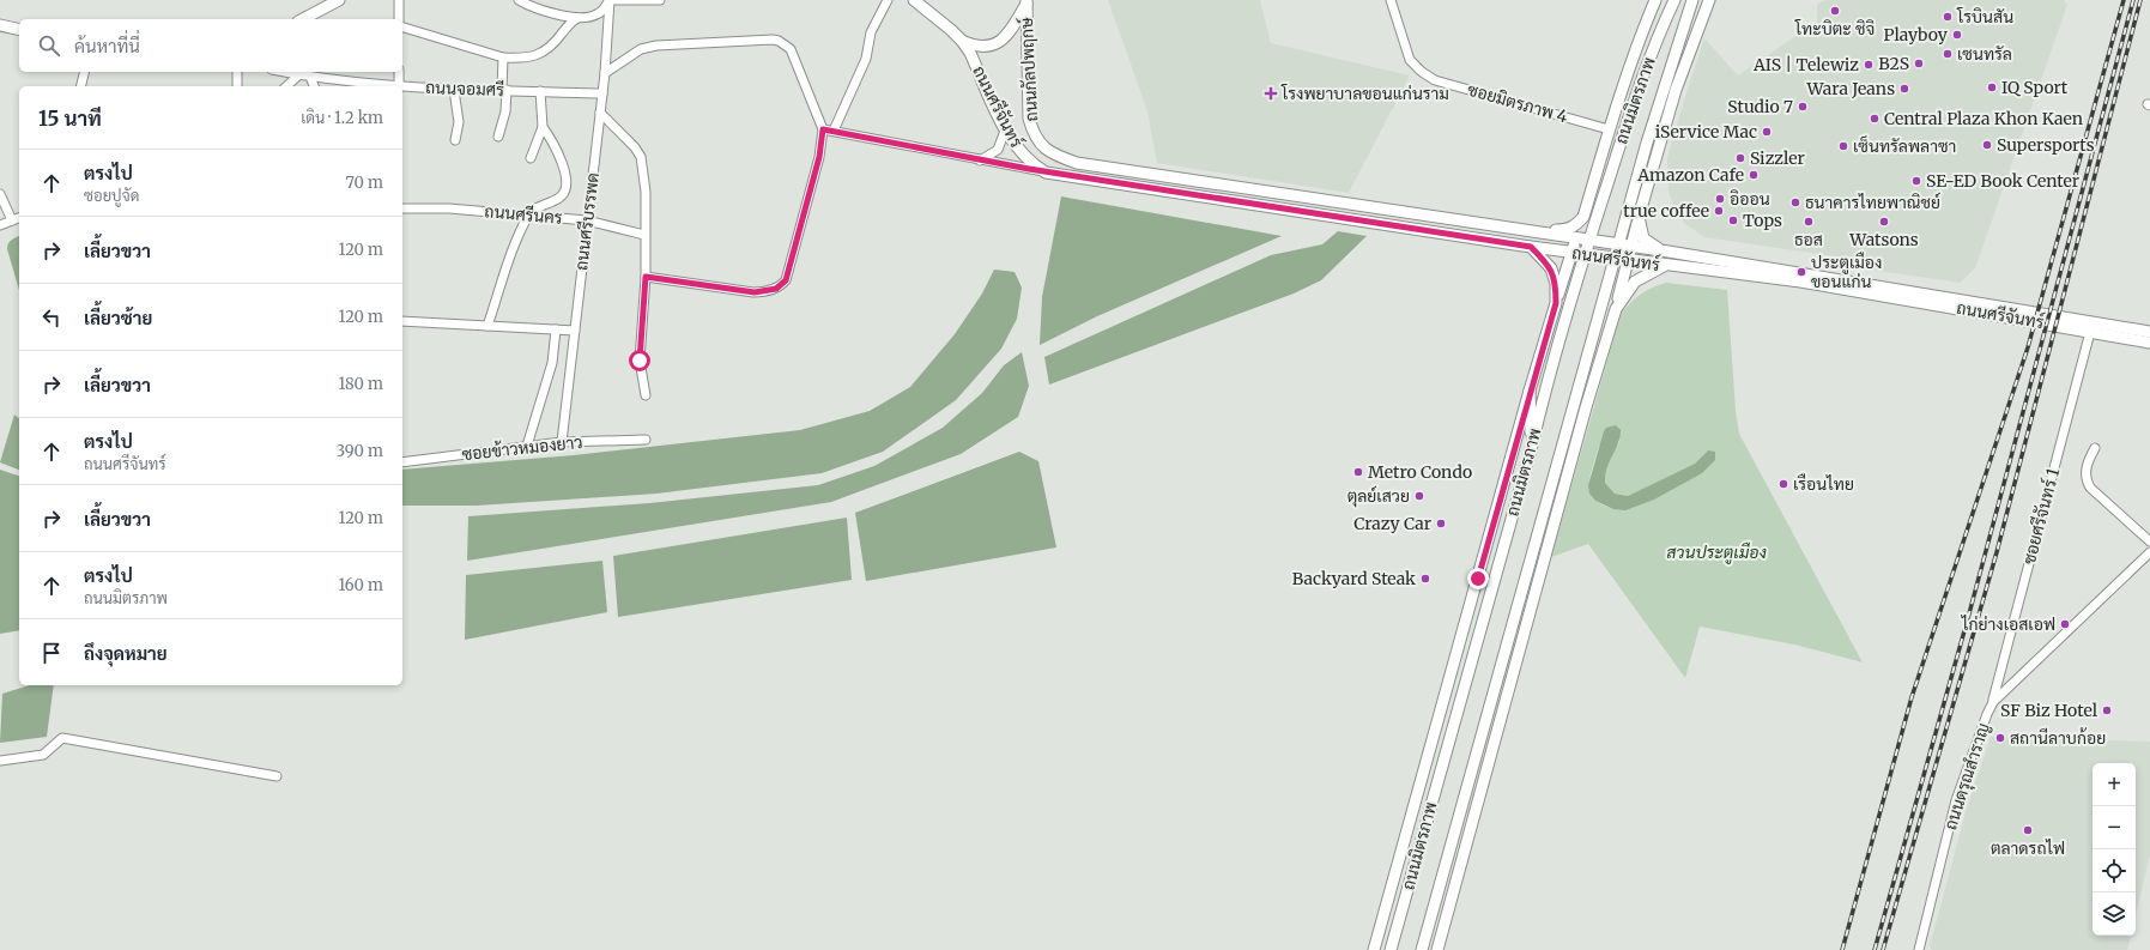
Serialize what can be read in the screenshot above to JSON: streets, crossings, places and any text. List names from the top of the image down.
{
  "streets": {
    "main road": ["ถนนกัลปพฤกษ์", "ถนนมิตรภาพ", "ถนนศรีจันทร์"],
    "street": [
      "ถนนจอมศรี",
      "ซอยมิตรภาพ 4",
      "ถนนศรีนคร",
      "ถนนศรีบรรพด",
      "ซอยข้าวหมองยาว",
      "ซอยศรีจันทร์ 1",
      "ถนนดรุณสำราญ"
    ]
  },
  "crossings": [
    ["ถนนกัลปพฤกษ์", "ถนนศรีจันทร์"],
    ["ถนนจอมศรี", "ถนนศรีบรรพด"],
    ["ถนนมิตรภาพ", "ซอยมิตรภาพ 4"],
    ["ถนนมิตรภาพ", "ถนนศรีจันทร์"],
    ["ถนนศรีจันทร์", "ซอยศรีจันทร์ 1"],
    ["ถนนศรีนคร", "ถนนศรีบรรพด"],
    ["ถนนศรีบรรพด", "ซอยข้าวหมองยาว"],
    ["ซอยศรีจันทร์ 1", "ถนนดรุณสำราญ"]
  ],
  "parks": ["สวนประตูเมือง"],
  "places": {
    "other": [
      "โทะบิตะ ชิจิ",
      "โรบินสัน",
      "Playboy",
      "เซนทรัล",
      "B2S",
      "AIS | Telewiz",
      "IQ Sport",
      "Wara Jeans",
      "Studio 7",
      "Central Plaza Khon Kaen",
      "iService Mac",
      "Supersports",
      "เซ็นทรัลพลาซา",
      "Sizzler",
      "Amazon Cafe",
      "SE-ED Book Center",
      "อิออน",
      "ธนาคารไทยพาณิชย์",
      "true coffee",
      "Tops",
      "ธอส",
      "Watsons",
      "ประตูเมือง ขอนแก่น",
      "Metro Condo",
      "เรือนไทย",
      "ตุลย์เสวย",
      "Crazy Car",
      "Backyard Steak",
      "ไก่ย่างเอสเอฟ",
      "SF Biz Hotel",
      "สถานีลาบก้อย",
      "ตลาดรถไฟ"
    ],
    "health": ["โรงพยาบาลขอนแก่นราม"]
  },
  "page": {
    "search": "ค้นหาที่นี่",
    "heading": ["15 นาที", "เดิน · 1.2 km"],
    "list": [
      ["ตรงไป", "ซอยปูจัด", "70 m"],
      ["เลี้ยวขวา", "120 m"],
      ["เลี้ยวซ้าย", "120 m"],
      ["เลี้ยวขวา", "180 m"],
      ["ตรงไป", "ถนนศรีจันทร์", "390 m"],
      ["เลี้ยวขวา", "120 m"],
      ["ตรงไป", "ถนนมิตรภาพ", "160 m"],
      "ถึงจุดหมาย"
    ],
    "map_buttons": ["+", "−"]
  }
}
